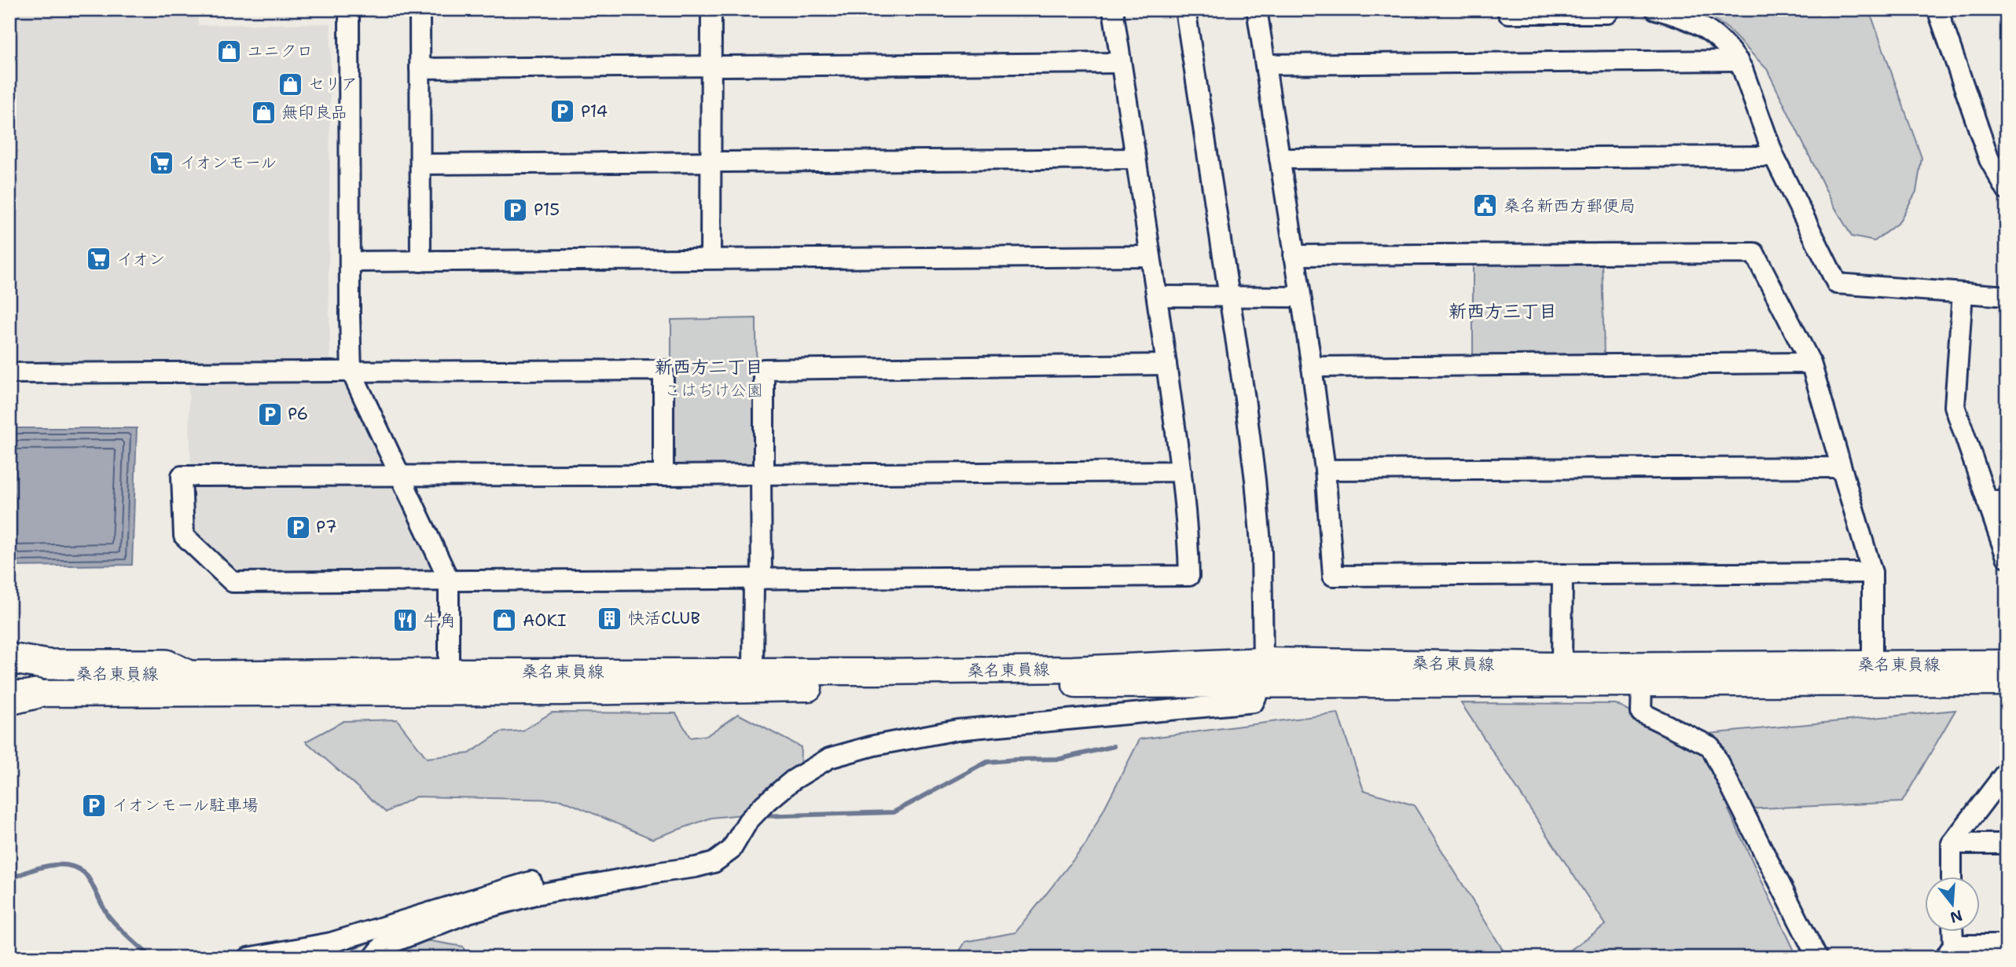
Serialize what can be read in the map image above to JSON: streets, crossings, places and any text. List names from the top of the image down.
{
  "streets": {
    "main road": ["桑名東員線"]
  },
  "districts": ["新西方三丁目", "新西方二丁目"],
  "parks": ["こはぢけ公園"],
  "places": {
    "shop": [
      "ユニクロ",
      "セリア",
      "無印良品",
      "AOKI"
    ],
    "parking": [
      "P14",
      "P15",
      "P6",
      "P7",
      "イオンモール駐車場"
    ],
    "supermarket": ["イオンモール", "イオン"],
    "public building": ["桑名新西方郵便局"],
    "building": ["快活CLUB"],
    "restaurant": ["牛角"]
  },
  "north": "bottom"
}
